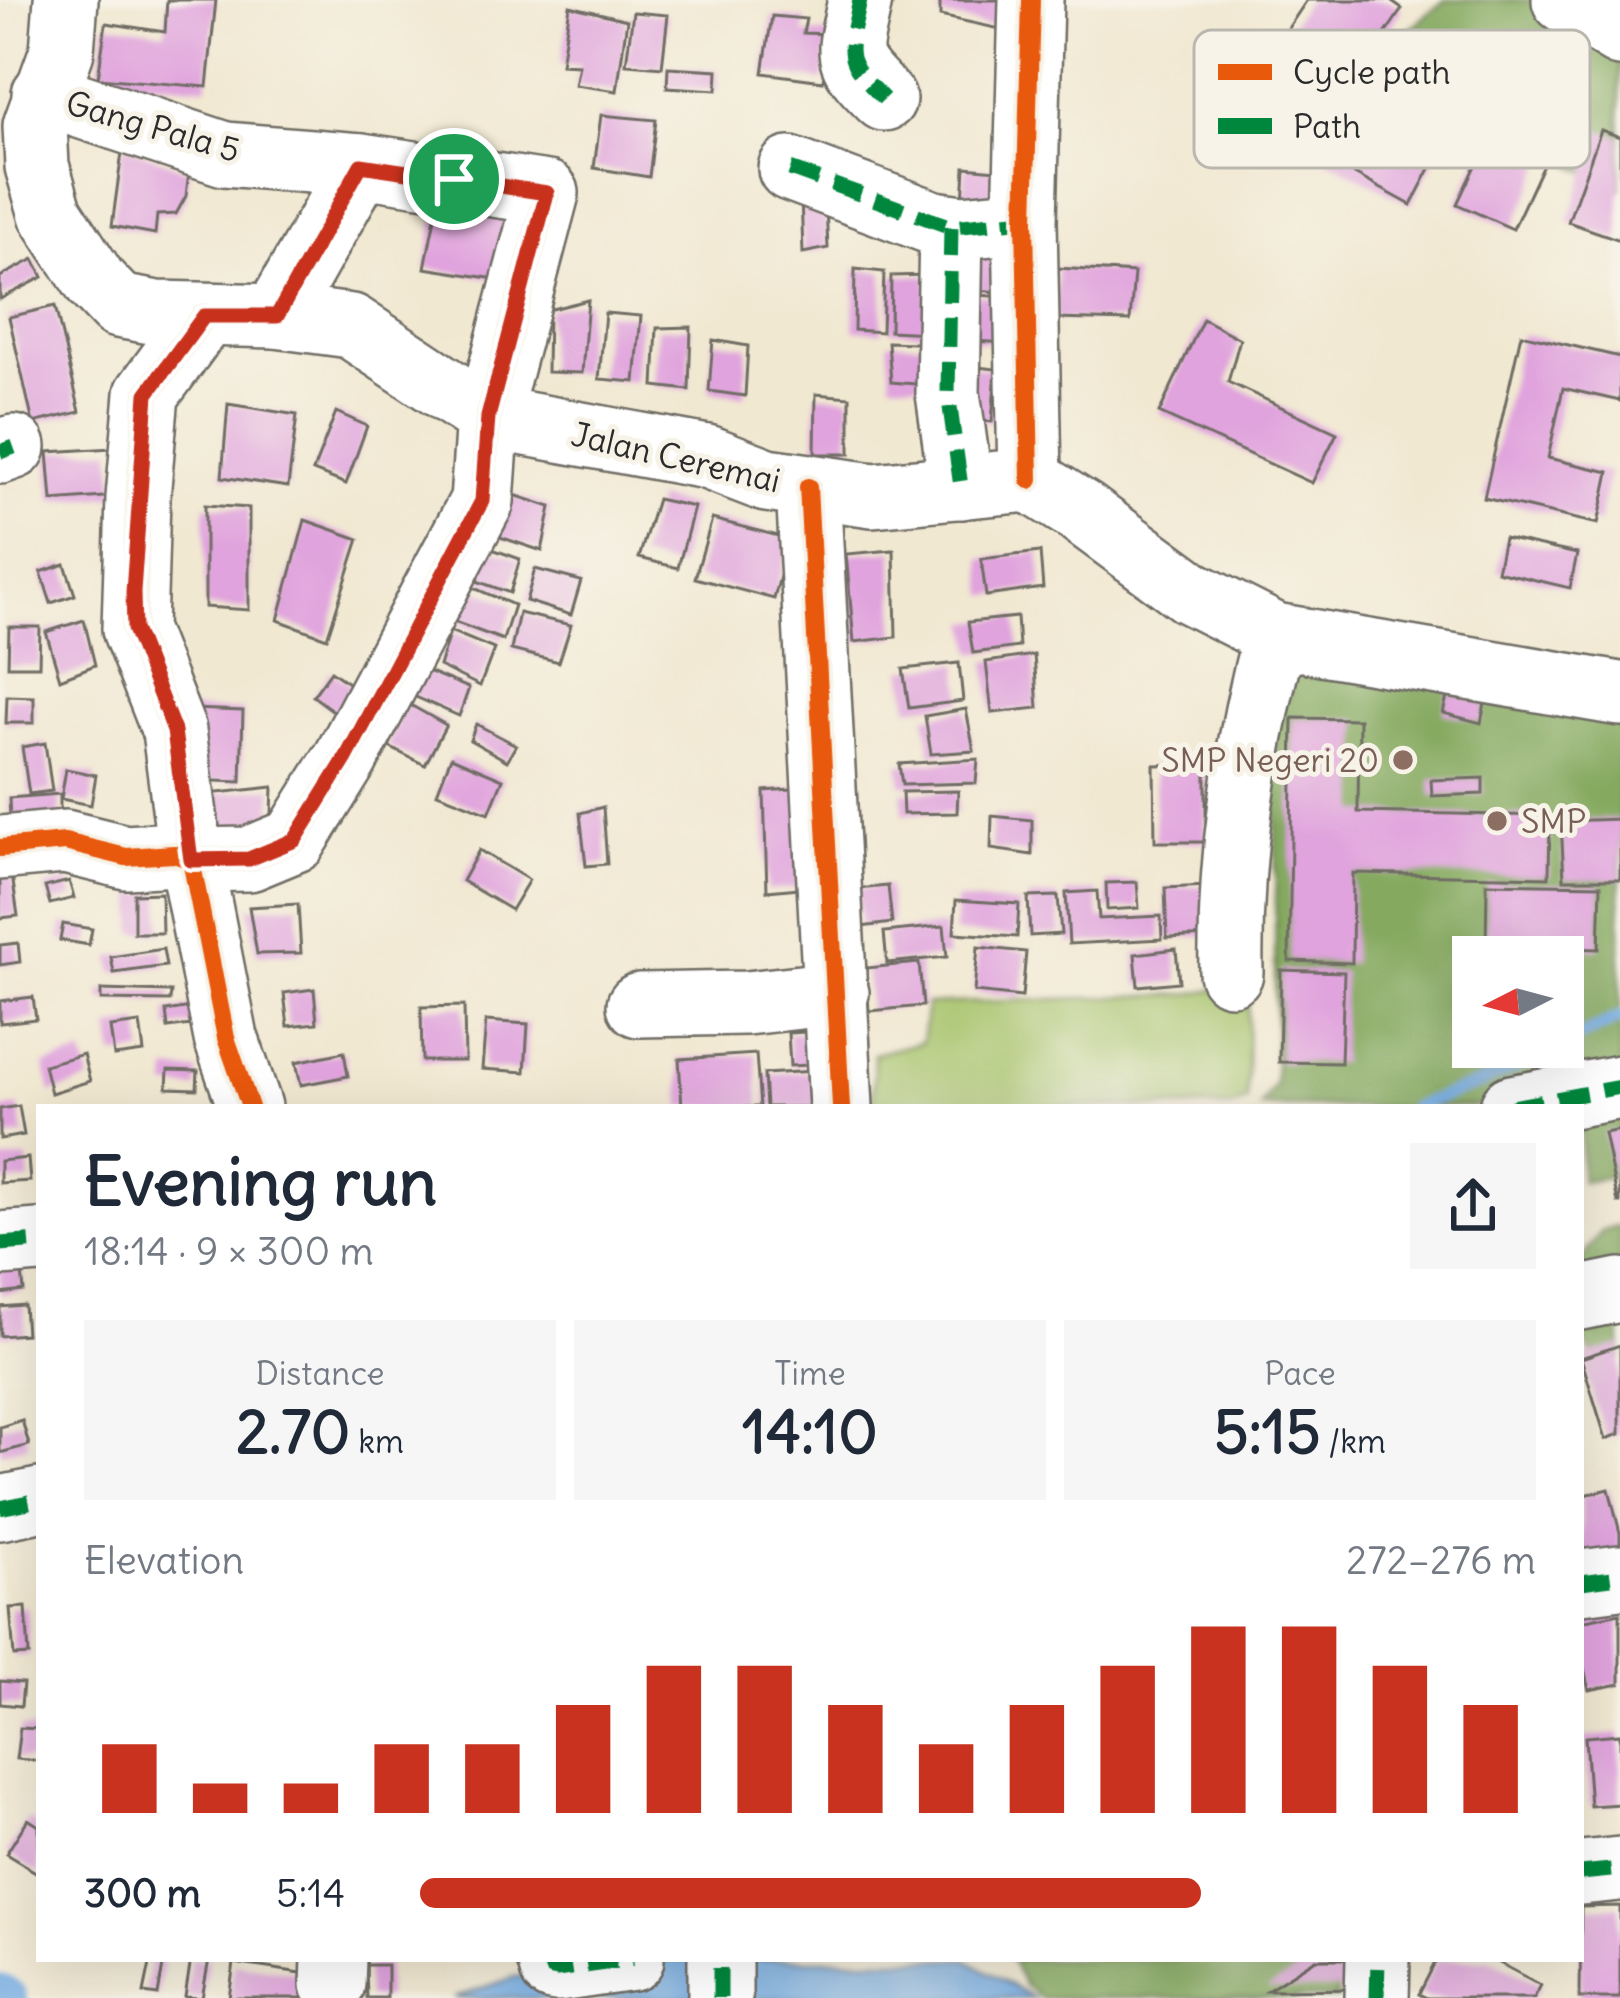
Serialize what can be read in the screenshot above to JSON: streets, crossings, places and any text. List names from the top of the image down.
{
  "streets": {
    "street": ["Gang Pala 5", "Jalan Ceremai"]
  },
  "crossings": [
    ["Gang Pala 5", "Jalan Ceremai"]
  ],
  "places": ["SMP Negeri 20", "SMP"],
  "legend": ["Cycle path", "Path"],
  "north": "left",
  "page": {
    "heading": ["Evening run", "18:14 · 9 × 300 m"],
    "stats": [
      ["Distance", "2.70 km"],
      ["Time", "14:10"],
      ["Pace", "5:15 /km"]
    ],
    "chart": ["Elevation", "272–276 m"],
    "list": [
      {
        "name": "300 m",
        "note": "5:14"
      }
    ]
  }
}
